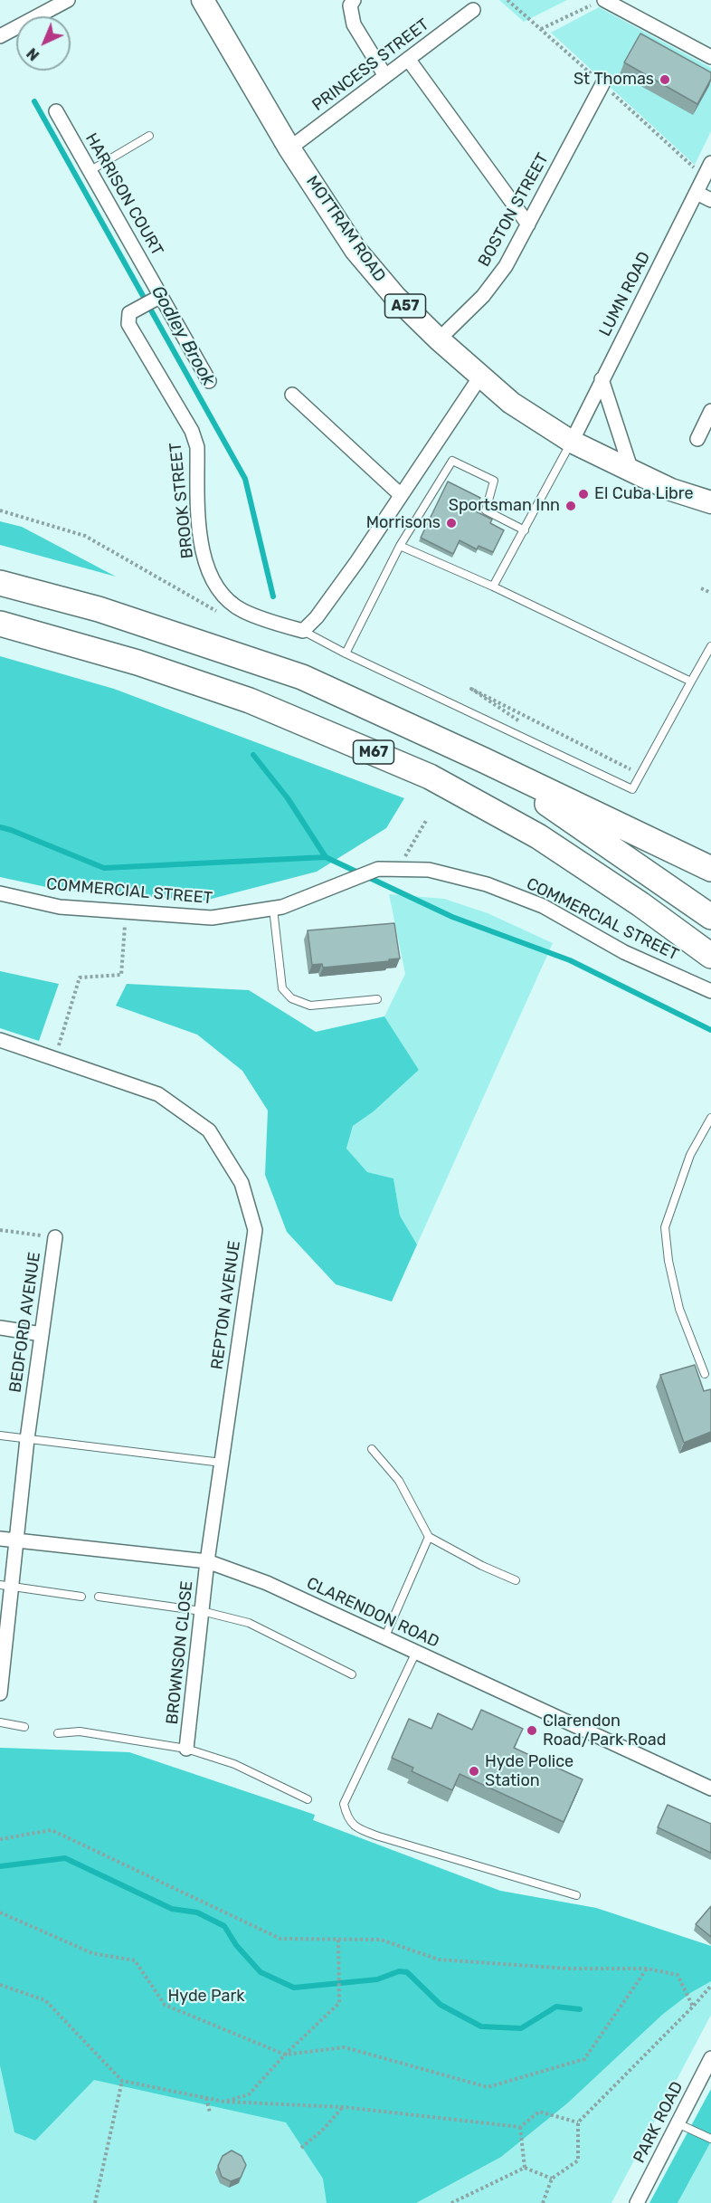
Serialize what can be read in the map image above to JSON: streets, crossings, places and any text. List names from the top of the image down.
{
  "streets": {
    "highway": ["M67"],
    "main road": ["MOTTRAM ROAD", "A57"],
    "street": [
      "PRINCESS STREET",
      "HARRISON COURT",
      "BOSTON STREET",
      "LUMN ROAD",
      "BROOK STREET",
      "COMMERCIAL STREET",
      "REPTON AVENUE",
      "BEDFORD AVENUE",
      "CLARENDON ROAD",
      "BROWNSON CLOSE",
      "PARK ROAD"
    ]
  },
  "crossings": [
    ["PRINCESS STREET", "MOTTRAM ROAD"],
    ["HARRISON COURT", "BROOK STREET"],
    ["BOSTON STREET", "MOTTRAM ROAD"],
    ["MOTTRAM ROAD", "LUMN ROAD"],
    ["REPTON AVENUE", "CLARENDON ROAD"],
    ["REPTON AVENUE", "BROWNSON CLOSE"],
    ["BEDFORD AVENUE", "CLARENDON ROAD"],
    ["CLARENDON ROAD", "BROWNSON CLOSE"]
  ],
  "water": ["Godley Brook"],
  "parks": ["Hyde Park"],
  "places": [
    "St Thomas",
    "El Cuba Libre",
    "Sportsman Inn",
    "Morrisons",
    "Clarendon Road/Park Road",
    "Hyde Police Station"
  ],
  "north": "bottom left"
}
